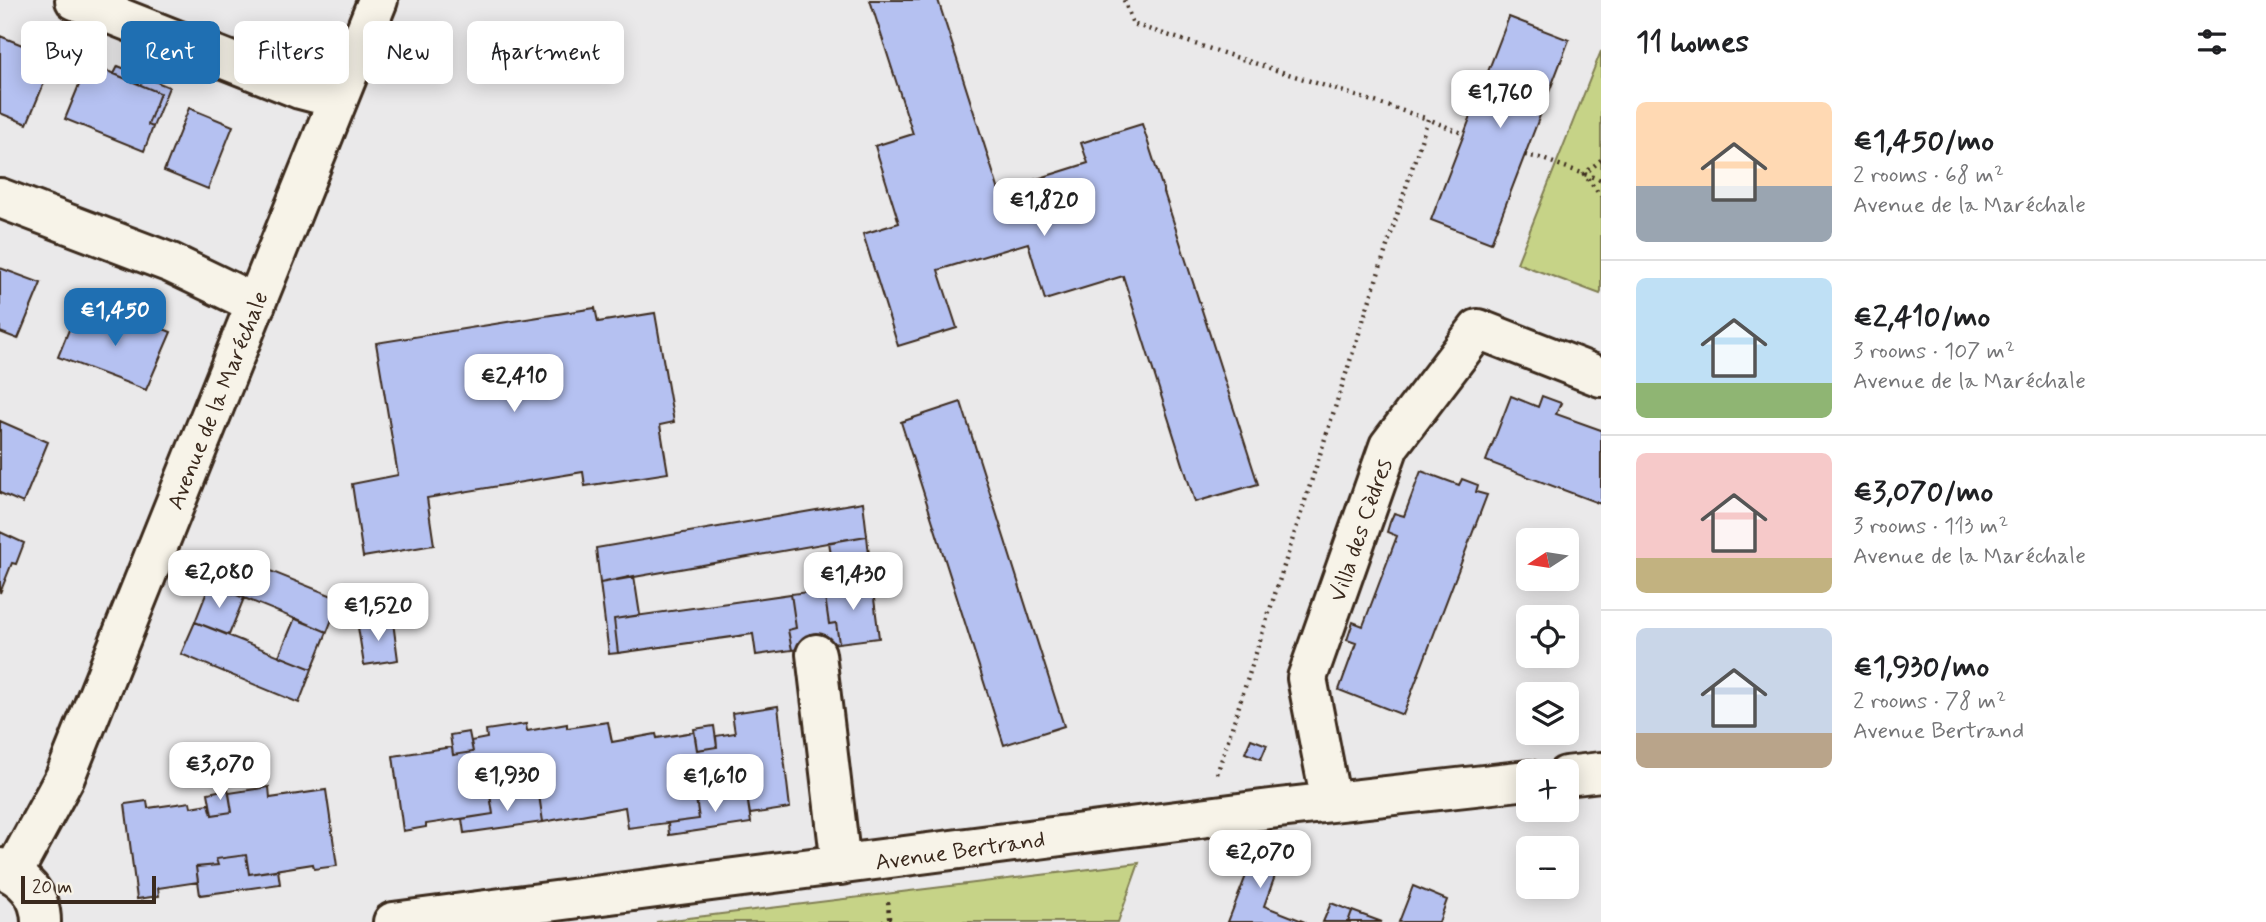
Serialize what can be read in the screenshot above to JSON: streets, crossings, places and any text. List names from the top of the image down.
{
  "streets": {
    "street": ["Avenue de la Maréchale", "Villa des Cèdres", "Avenue Bertrand"]
  },
  "crossings": [
    ["Villa des Cèdres", "Avenue Bertrand"]
  ],
  "scale_bar": "20 m",
  "north": "left",
  "page": {
    "heading": "11 homes",
    "chip": [
      "Buy",
      "Rent",
      "Filters",
      "New",
      "Apartment"
    ],
    "price": [
      "€1,760",
      "€1,820",
      "€1,450",
      "€2,410",
      "€2,080",
      "€1,430",
      "€1,520",
      "€3,070",
      "€1,930",
      "€1,610",
      "€2,070"
    ],
    "list": [
      {
        "name": "€1,450/mo",
        "note": "2 rooms · 68 m² · Avenue de la Maréchale"
      },
      {
        "name": "€2,410/mo",
        "note": "3 rooms · 107 m² · Avenue de la Maréchale"
      },
      {
        "name": "€3,070/mo",
        "note": "3 rooms · 113 m² · Avenue de la Maréchale"
      },
      {
        "name": "€1,930/mo",
        "note": "2 rooms · 78 m² · Avenue Bertrand"
      }
    ],
    "map_buttons": ["+", "−"],
    "scale": "20 m"
  }
}
